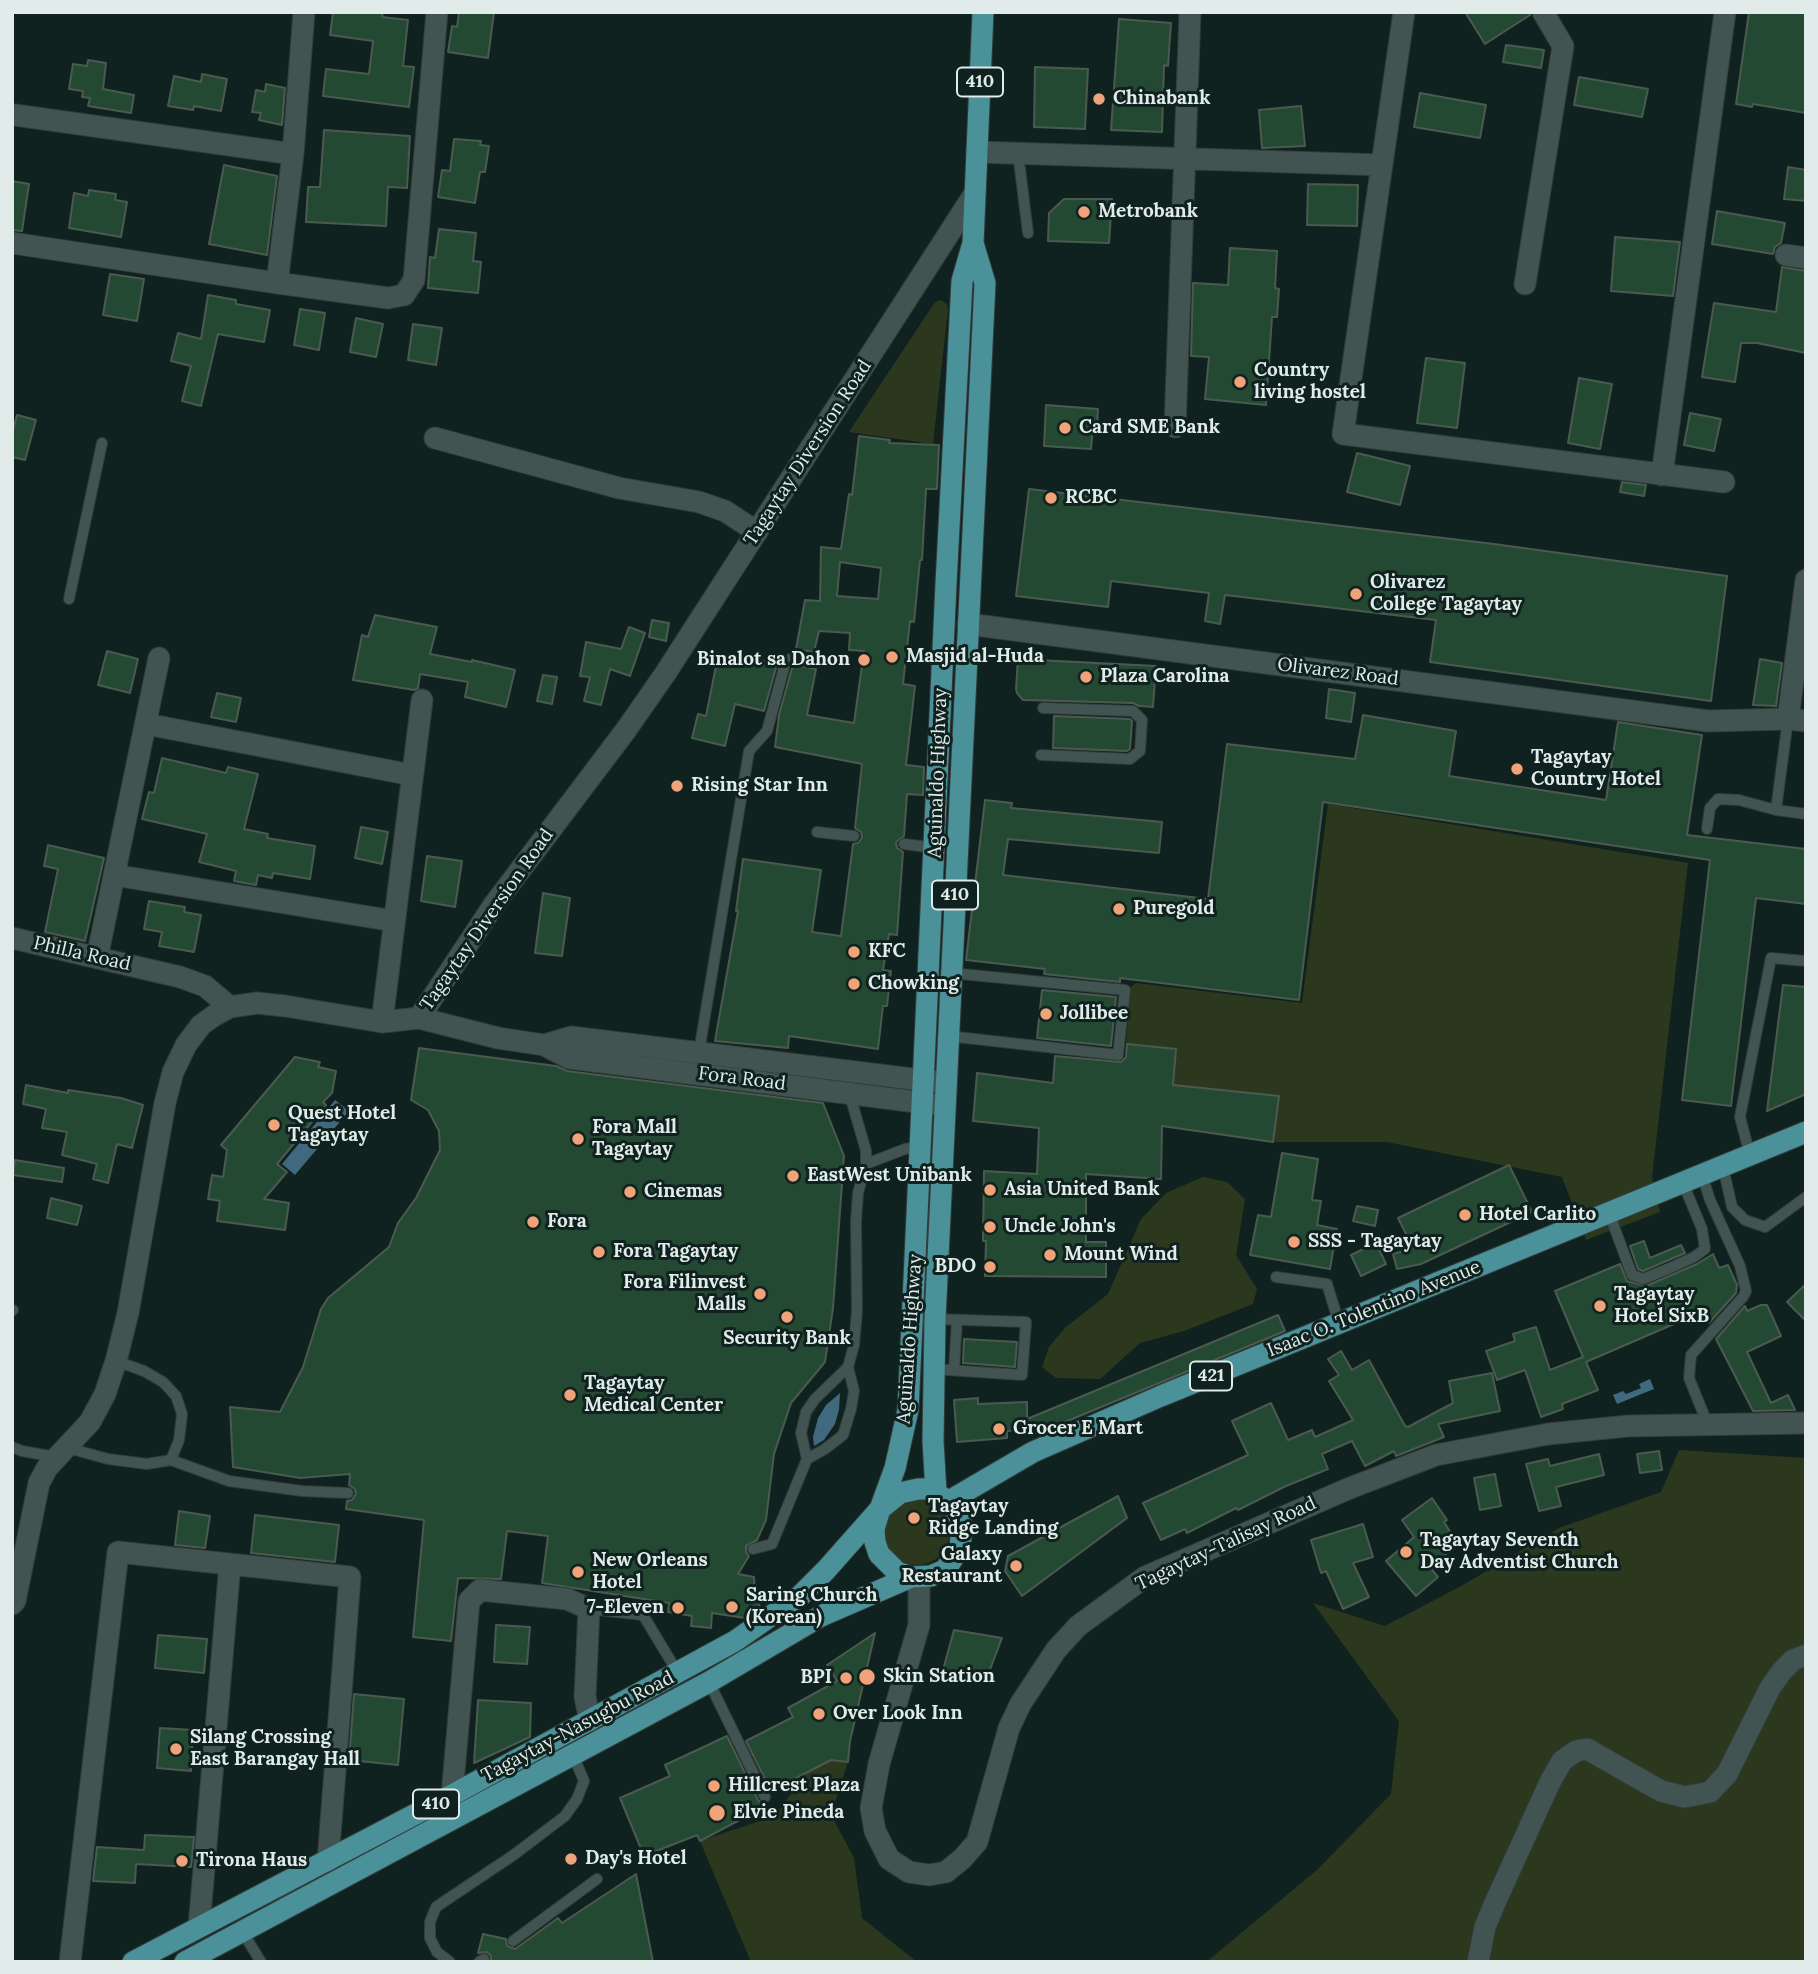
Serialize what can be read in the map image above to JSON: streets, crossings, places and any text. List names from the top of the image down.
{
  "streets": {
    "main road": [
      "410",
      "Aguinaldo Highway",
      "Isaac O. Tolentino Avenue",
      "421",
      "Tagaytay-Nasugbu Road"
    ],
    "street": [
      "Tagaytay Diversion Road",
      "Olivarez Road",
      "PhilJa Road",
      "Fora Road",
      "Tagaytay-Talisay Road"
    ]
  },
  "crossings": [
    ["410", "Aguinaldo Highway"],
    ["410", "Isaac O. Tolentino Avenue"],
    ["410", "Tagaytay-Talisay Road"],
    ["410", "Tagaytay-Nasugbu Road"],
    ["Tagaytay Diversion Road", "Aguinaldo Highway"],
    ["Tagaytay Diversion Road", "PhilJa Road"],
    ["Tagaytay Diversion Road", "Fora Road"],
    ["Olivarez Road", "Aguinaldo Highway"],
    ["Aguinaldo Highway", "Fora Road"],
    ["Aguinaldo Highway", "Isaac O. Tolentino Avenue"],
    ["Aguinaldo Highway", "Tagaytay-Talisay Road"],
    ["Aguinaldo Highway", "Tagaytay-Nasugbu Road"],
    ["Isaac O. Tolentino Avenue", "Tagaytay-Talisay Road"],
    ["Isaac O. Tolentino Avenue", "Tagaytay-Nasugbu Road"],
    ["Tagaytay-Talisay Road", "Tagaytay-Nasugbu Road"]
  ],
  "places": [
    "Chinabank",
    "Metrobank",
    "Country living hostel",
    "Card SME Bank",
    "RCBC",
    "Olivarez College Tagaytay",
    "Masjid al-Huda",
    "Binalot sa Dahon",
    "Plaza Carolina",
    "Tagaytay Country Hotel",
    "Rising Star Inn",
    "Puregold",
    "KFC",
    "Chowking",
    "Jollibee",
    "Quest Hotel Tagaytay",
    "Fora Mall Tagaytay",
    "EastWest Unibank",
    "Asia United Bank",
    "Cinemas",
    "Hotel Carlito",
    "Fora",
    "Uncle John's",
    "SSS - Tagaytay",
    "Fora Tagaytay",
    "Mount Wind",
    "BDO",
    "Fora Filinvest Malls",
    "Tagaytay Hotel SixB",
    "Security Bank",
    "Tagaytay Medical Center",
    "Grocer E Mart",
    "Tagaytay Ridge Landing",
    "Tagaytay Seventh Day Adventist Church",
    "Galaxy Restaurant",
    "New Orleans Hotel",
    "Saring Church (Korean)",
    "7-Eleven",
    "Skin Station",
    "BPI",
    "Over Look Inn",
    "Silang Crossing East Barangay Hall",
    "Hillcrest Plaza",
    "Elvie Pineda",
    "Day's Hotel",
    "Tirona Haus"
  ]
}
